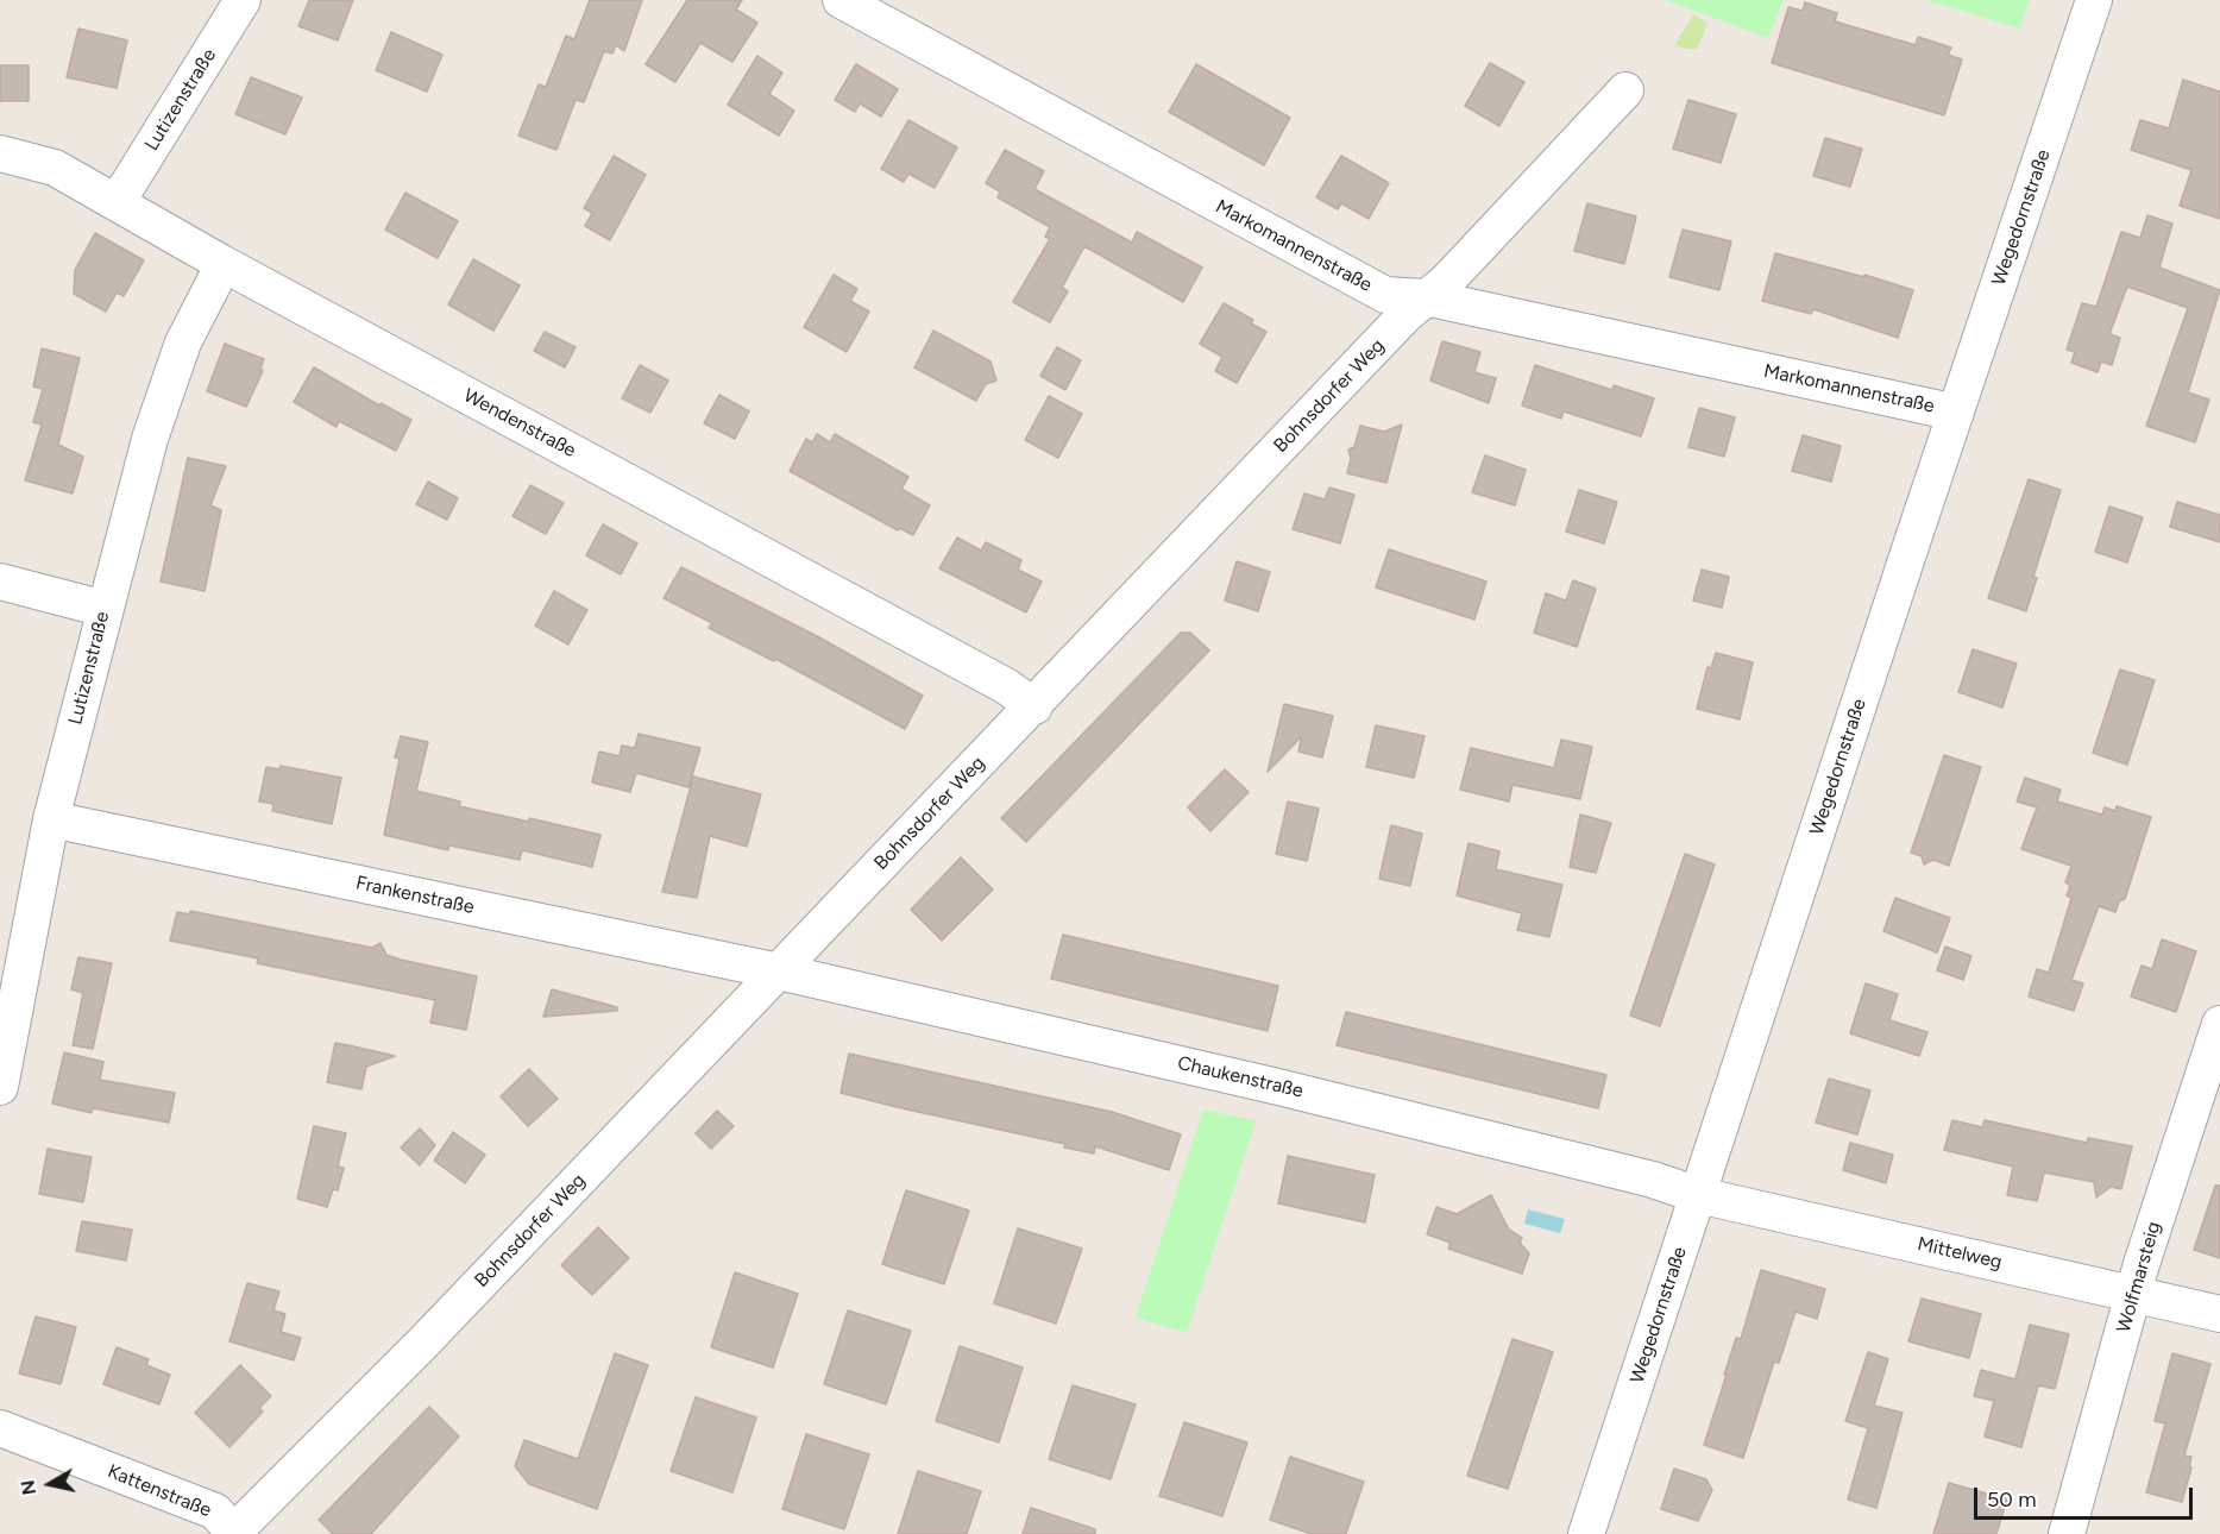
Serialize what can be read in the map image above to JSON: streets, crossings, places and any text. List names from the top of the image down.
{
  "streets": {
    "street": [
      "Lutizenstraße",
      "Wegedornstraße",
      "Markomannenstraße",
      "Bohnsdorfer Weg",
      "Wendenstraße",
      "Frankenstraße",
      "Chaukenstraße",
      "Mittelweg",
      "Wolfmarsteig",
      "Kattenstraße"
    ]
  },
  "crossings": [
    ["Lutizenstraße", "Wendenstraße"],
    ["Lutizenstraße", "Frankenstraße"],
    ["Wegedornstraße", "Markomannenstraße"],
    ["Wegedornstraße", "Chaukenstraße"],
    ["Wegedornstraße", "Mittelweg"],
    ["Markomannenstraße", "Bohnsdorfer Weg"],
    ["Bohnsdorfer Weg", "Wendenstraße"],
    ["Bohnsdorfer Weg", "Frankenstraße"],
    ["Bohnsdorfer Weg", "Chaukenstraße"],
    ["Bohnsdorfer Weg", "Kattenstraße"],
    ["Frankenstraße", "Chaukenstraße"],
    ["Chaukenstraße", "Mittelweg"],
    ["Mittelweg", "Wolfmarsteig"]
  ],
  "scale_bar": "50 m",
  "north": "left"
}
